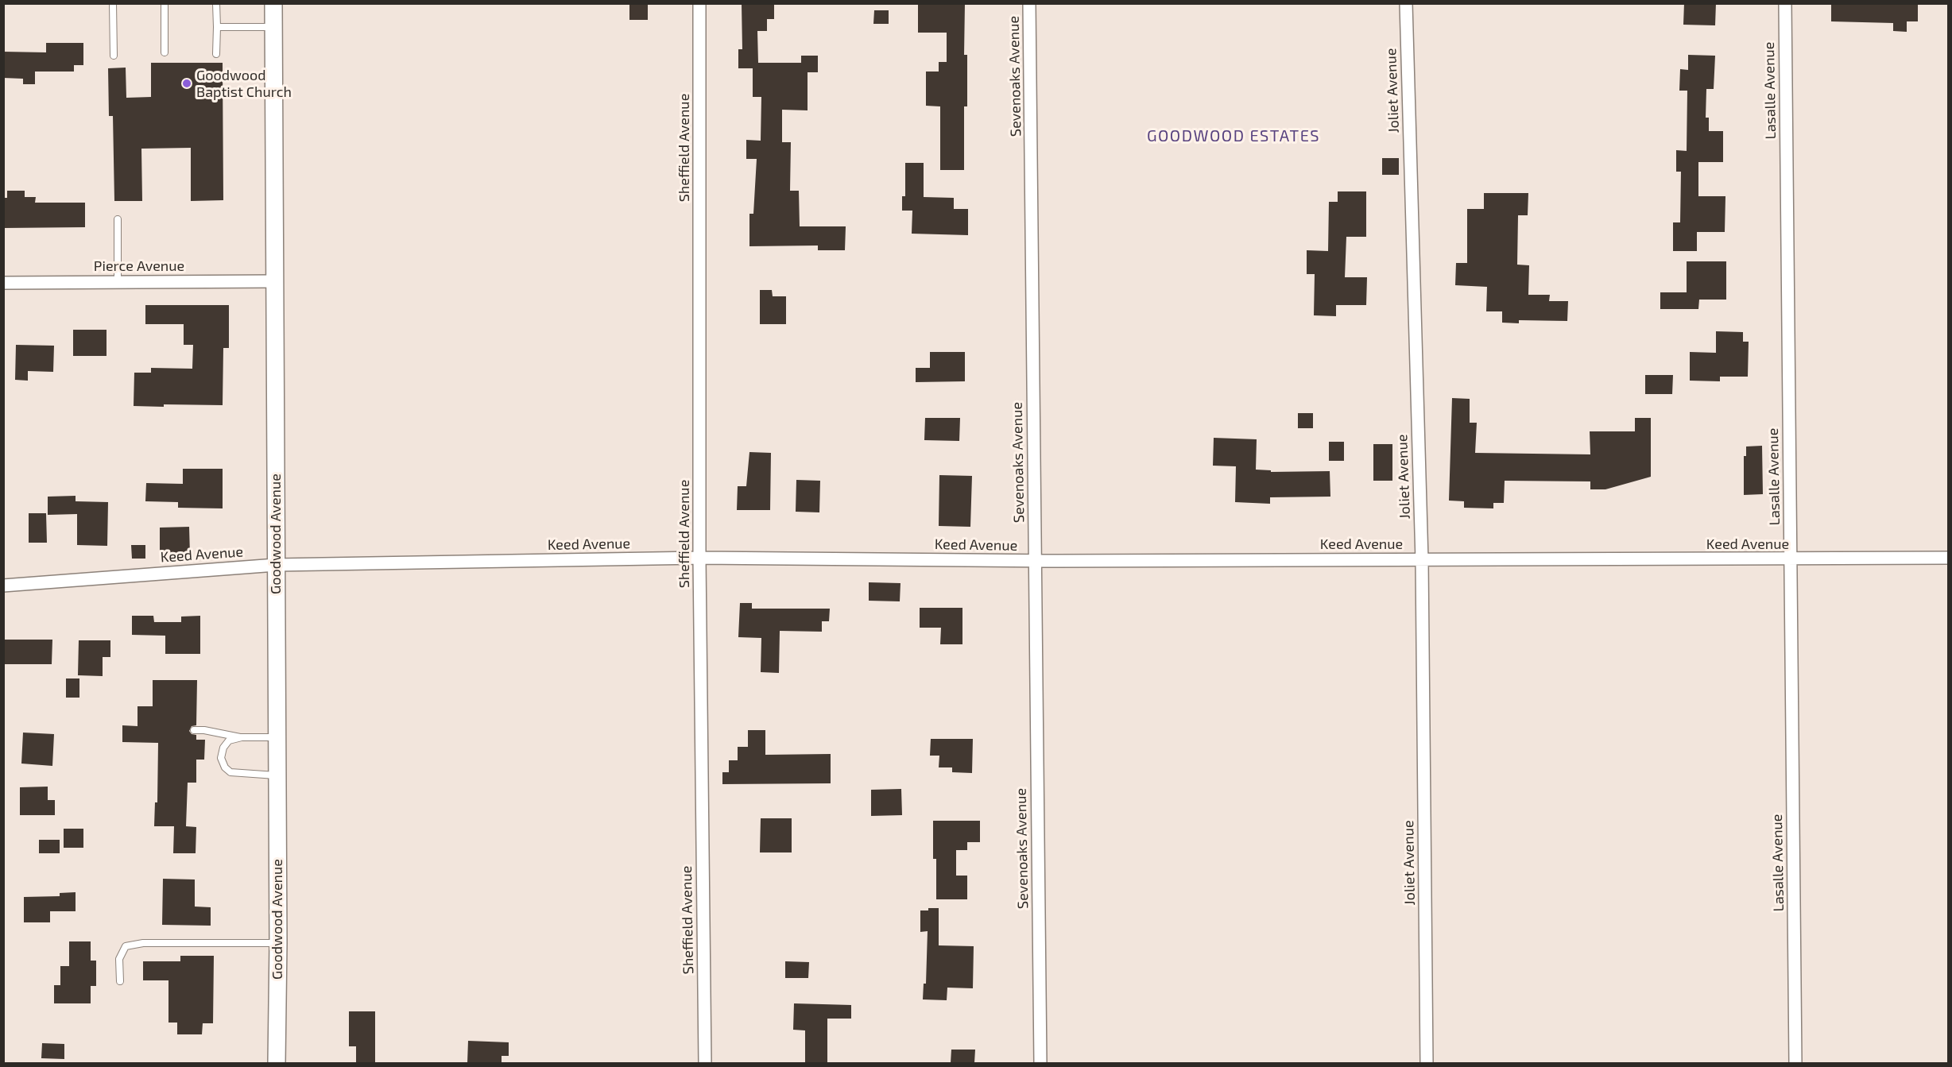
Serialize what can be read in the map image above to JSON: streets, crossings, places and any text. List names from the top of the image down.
{
  "streets": {
    "street": [
      "Sevenoaks Avenue",
      "Joliet Avenue",
      "Lasalle Avenue",
      "Sheffield Avenue",
      "Pierce Avenue",
      "Goodwood Avenue",
      "Keed Avenue"
    ]
  },
  "crossings": [
    ["Sevenoaks Avenue", "Keed Avenue"],
    ["Joliet Avenue", "Keed Avenue"],
    ["Lasalle Avenue", "Keed Avenue"],
    ["Sheffield Avenue", "Keed Avenue"],
    ["Pierce Avenue", "Goodwood Avenue"],
    ["Goodwood Avenue", "Keed Avenue"]
  ],
  "districts": ["GOODWOOD ESTATES"],
  "places": ["Goodwood Baptist Church"]
}
